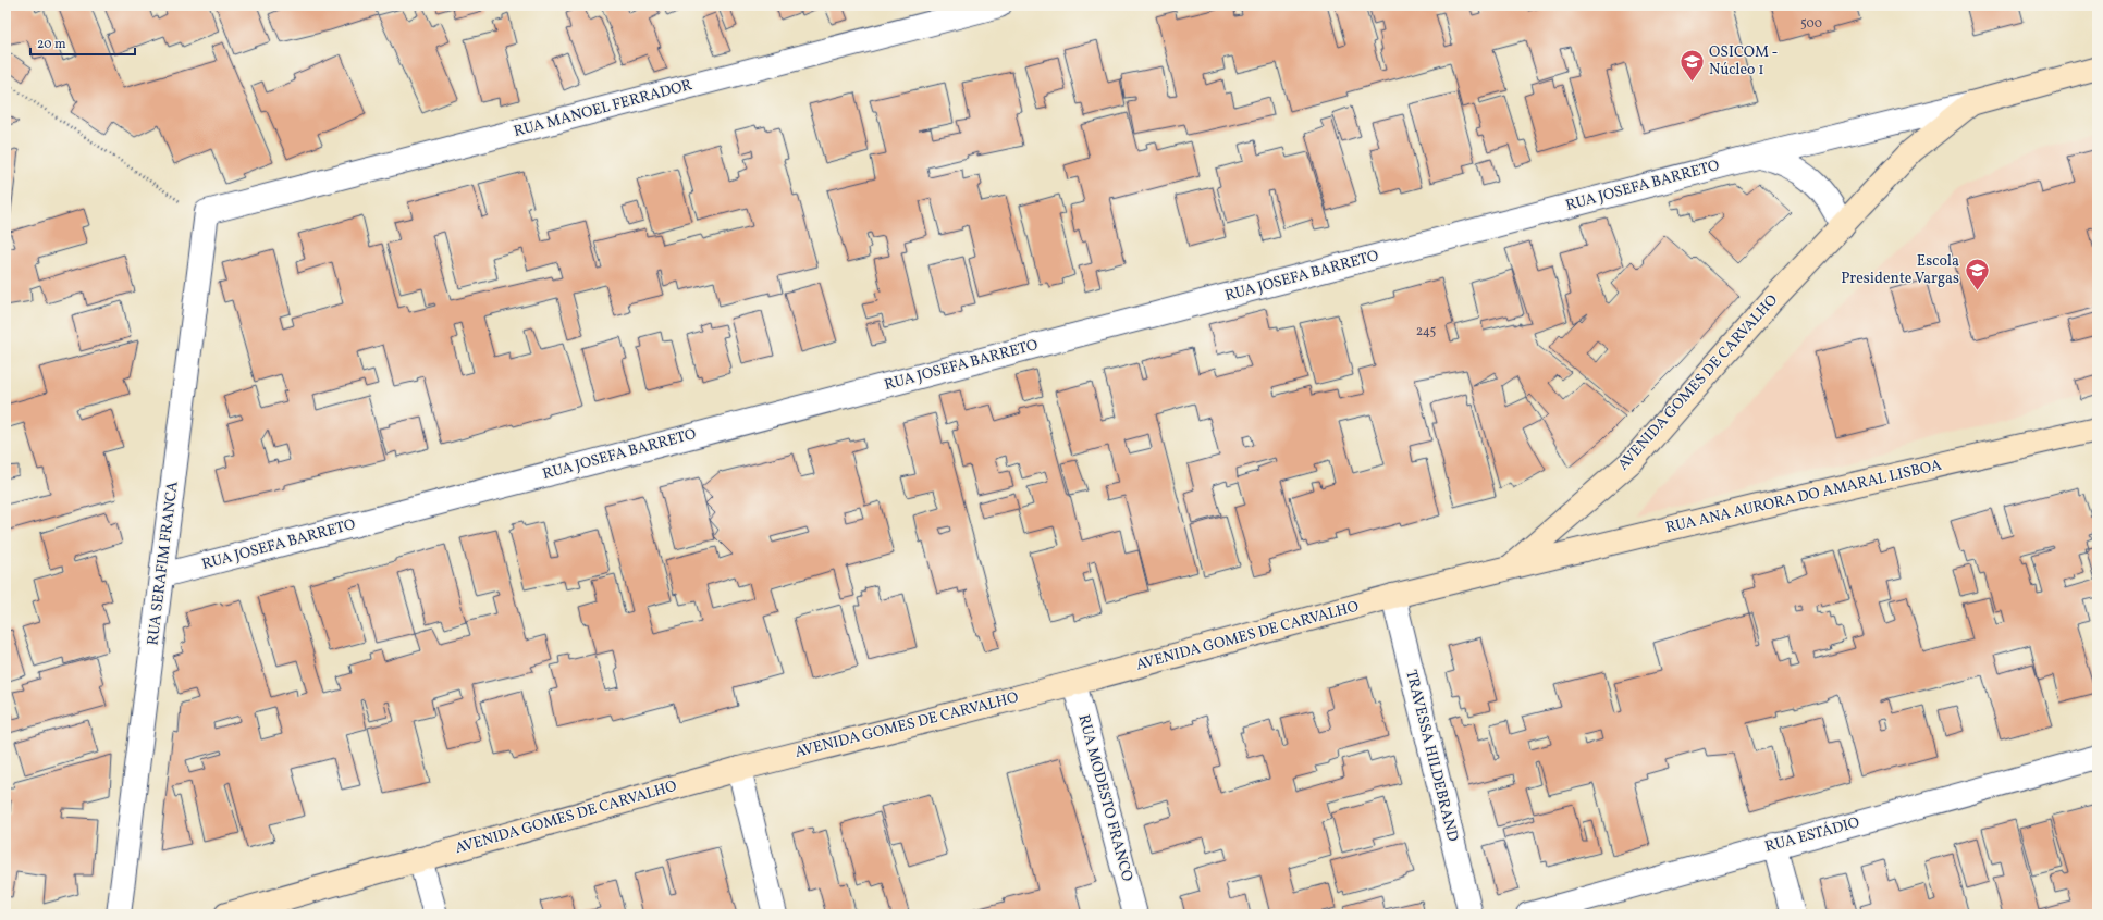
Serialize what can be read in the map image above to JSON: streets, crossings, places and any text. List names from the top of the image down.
{
  "streets": {
    "street": [
      "RUA MANOEL FERRADOR",
      "RUA JOSEFA BARRETO",
      "AVENIDA GOMES DE CARVALHO",
      "RUA ANA AURORA DO AMARAL LISBOA",
      "RUA SERAFIM FRANCA",
      "TRAVESSA HILDEBRAND",
      "RUA MODESTO FRANCO",
      "RUA ESTÁDIO"
    ]
  },
  "crossings": [
    ["RUA MANOEL FERRADOR", "RUA SERAFIM FRANCA"],
    ["RUA JOSEFA BARRETO", "AVENIDA GOMES DE CARVALHO"],
    ["RUA JOSEFA BARRETO", "RUA SERAFIM FRANCA"],
    ["AVENIDA GOMES DE CARVALHO", "RUA ANA AURORA DO AMARAL LISBOA"],
    ["AVENIDA GOMES DE CARVALHO", "TRAVESSA HILDEBRAND"],
    ["AVENIDA GOMES DE CARVALHO", "RUA MODESTO FRANCO"]
  ],
  "places": {
    "school or university": ["OSICOM - Núcleo 1", "Escola Presidente Vargas"]
  },
  "house_numbers": ["500", "245"],
  "scale_bar": "20 m"
}
